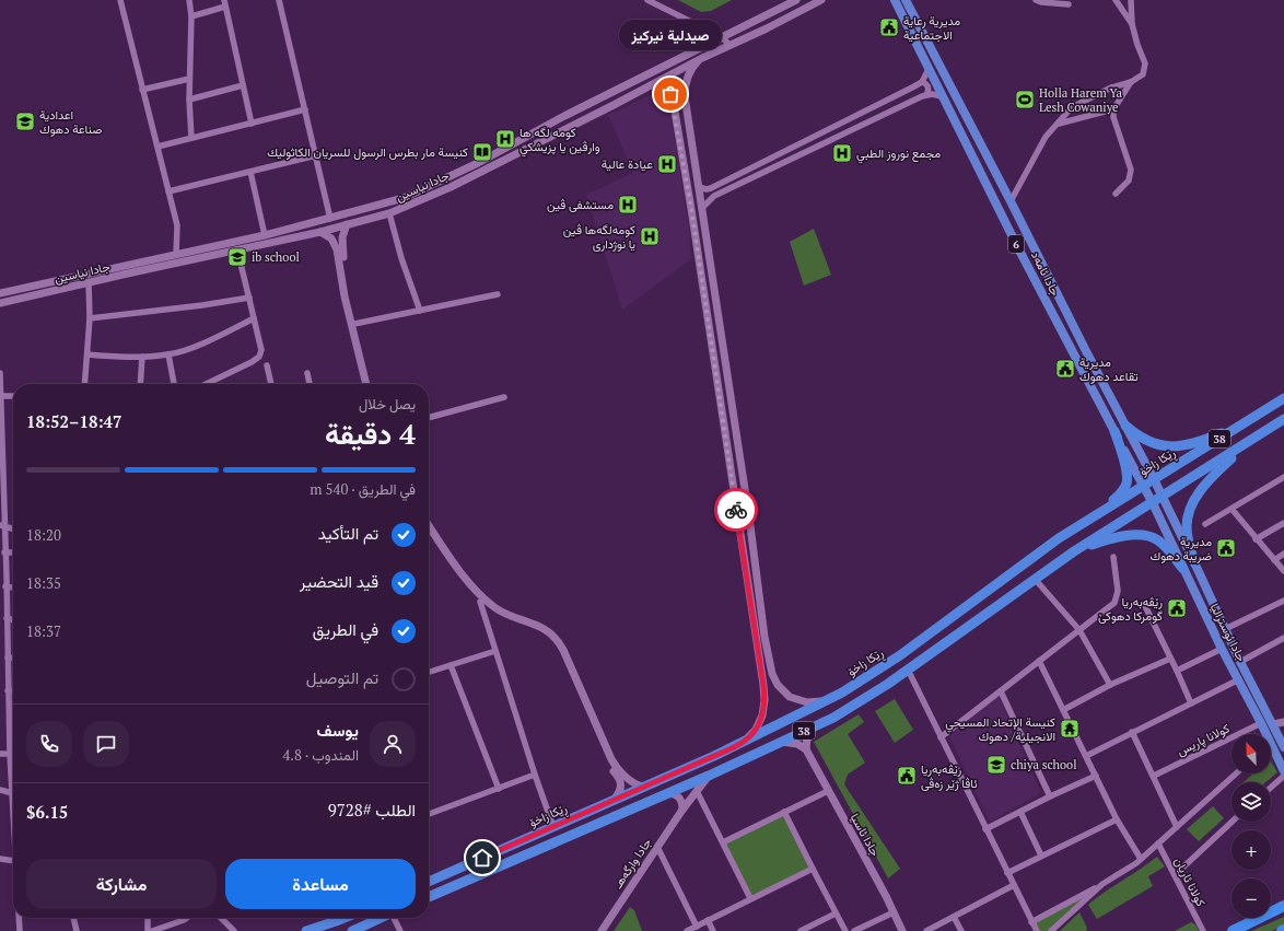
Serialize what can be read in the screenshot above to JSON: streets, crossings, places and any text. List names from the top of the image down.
{
  "streets": {
    "highway": ["38", "ڕێکا زاخۆ"],
    "main road": ["6", "جادا ئامەد", "جادا ئوسترالیا"],
    "street": [
      "جادا نیاسین",
      "كولانا پاریس",
      "جادا ئاسيا",
      "جادا وارگه‌هـ",
      "كولانا ئاريان"
    ]
  },
  "crossings": [
    ["جادا ئامەد", "38"],
    ["جادا ئامەد", "ڕێکا زاخۆ"],
    ["جادا ئامەد", "جادا ئوسترالیا"],
    ["38", "جادا ئوسترالیا"],
    ["38", "جادا وارگه‌هـ"],
    ["جادا ئوسترالیا", "كولانا پاریس"]
  ],
  "places": {
    "public building": [
      "مديرية رعاية الاجتماعية",
      "مديرية تقاعد دهوك",
      "مديرية ضريبة دهوك",
      "رێڤه‌به‌ریا گومركا دهوكێ",
      "رێڤەبەریا ئاڤا ژێر زەڤی"
    ],
    "other": ["صيدلية نيركيز"],
    "sports": ["Holla Harem Ya Lesh Cowaniye"],
    "school or university": ["اعدادية صناعة دهوك", "ib school", "chiya school"],
    "hospital": [
      "كومه لگه ها وارڤين يا پزيشكي",
      "مجمع نوروز الطبي",
      "عيادة عالية",
      "مستشفى ڤين",
      "کومەلگەها ڤین یا نوژداری"
    ],
    "library": ["كنيسة مار بطرس الرسول للسريان الكاثوليك"],
    "temple": ["كنيسة الإتحاد المسيحي الانجيلية/ دهوك"]
  },
  "north": "top left",
  "page": {
    "bubble": "صيدلية نيركيز",
    "heading": ["4 دقيقة", "يصل خلال", "18:47–18:52"],
    "panel": [
      "يوسف",
      "المندوب · 4.8",
      "الطلب #9728",
      "$6.15"
    ],
    "bar": "في الطريق · 540 m",
    "list": [
      ["تم التأكيد", "18:20"],
      ["قيد التحضير", "18:35"],
      ["في الطريق", "18:37"],
      "تم التوصيل"
    ],
    "map_buttons": ["+", "−"],
    "buttons": ["مساعدة", "مشاركة"]
  }
}
